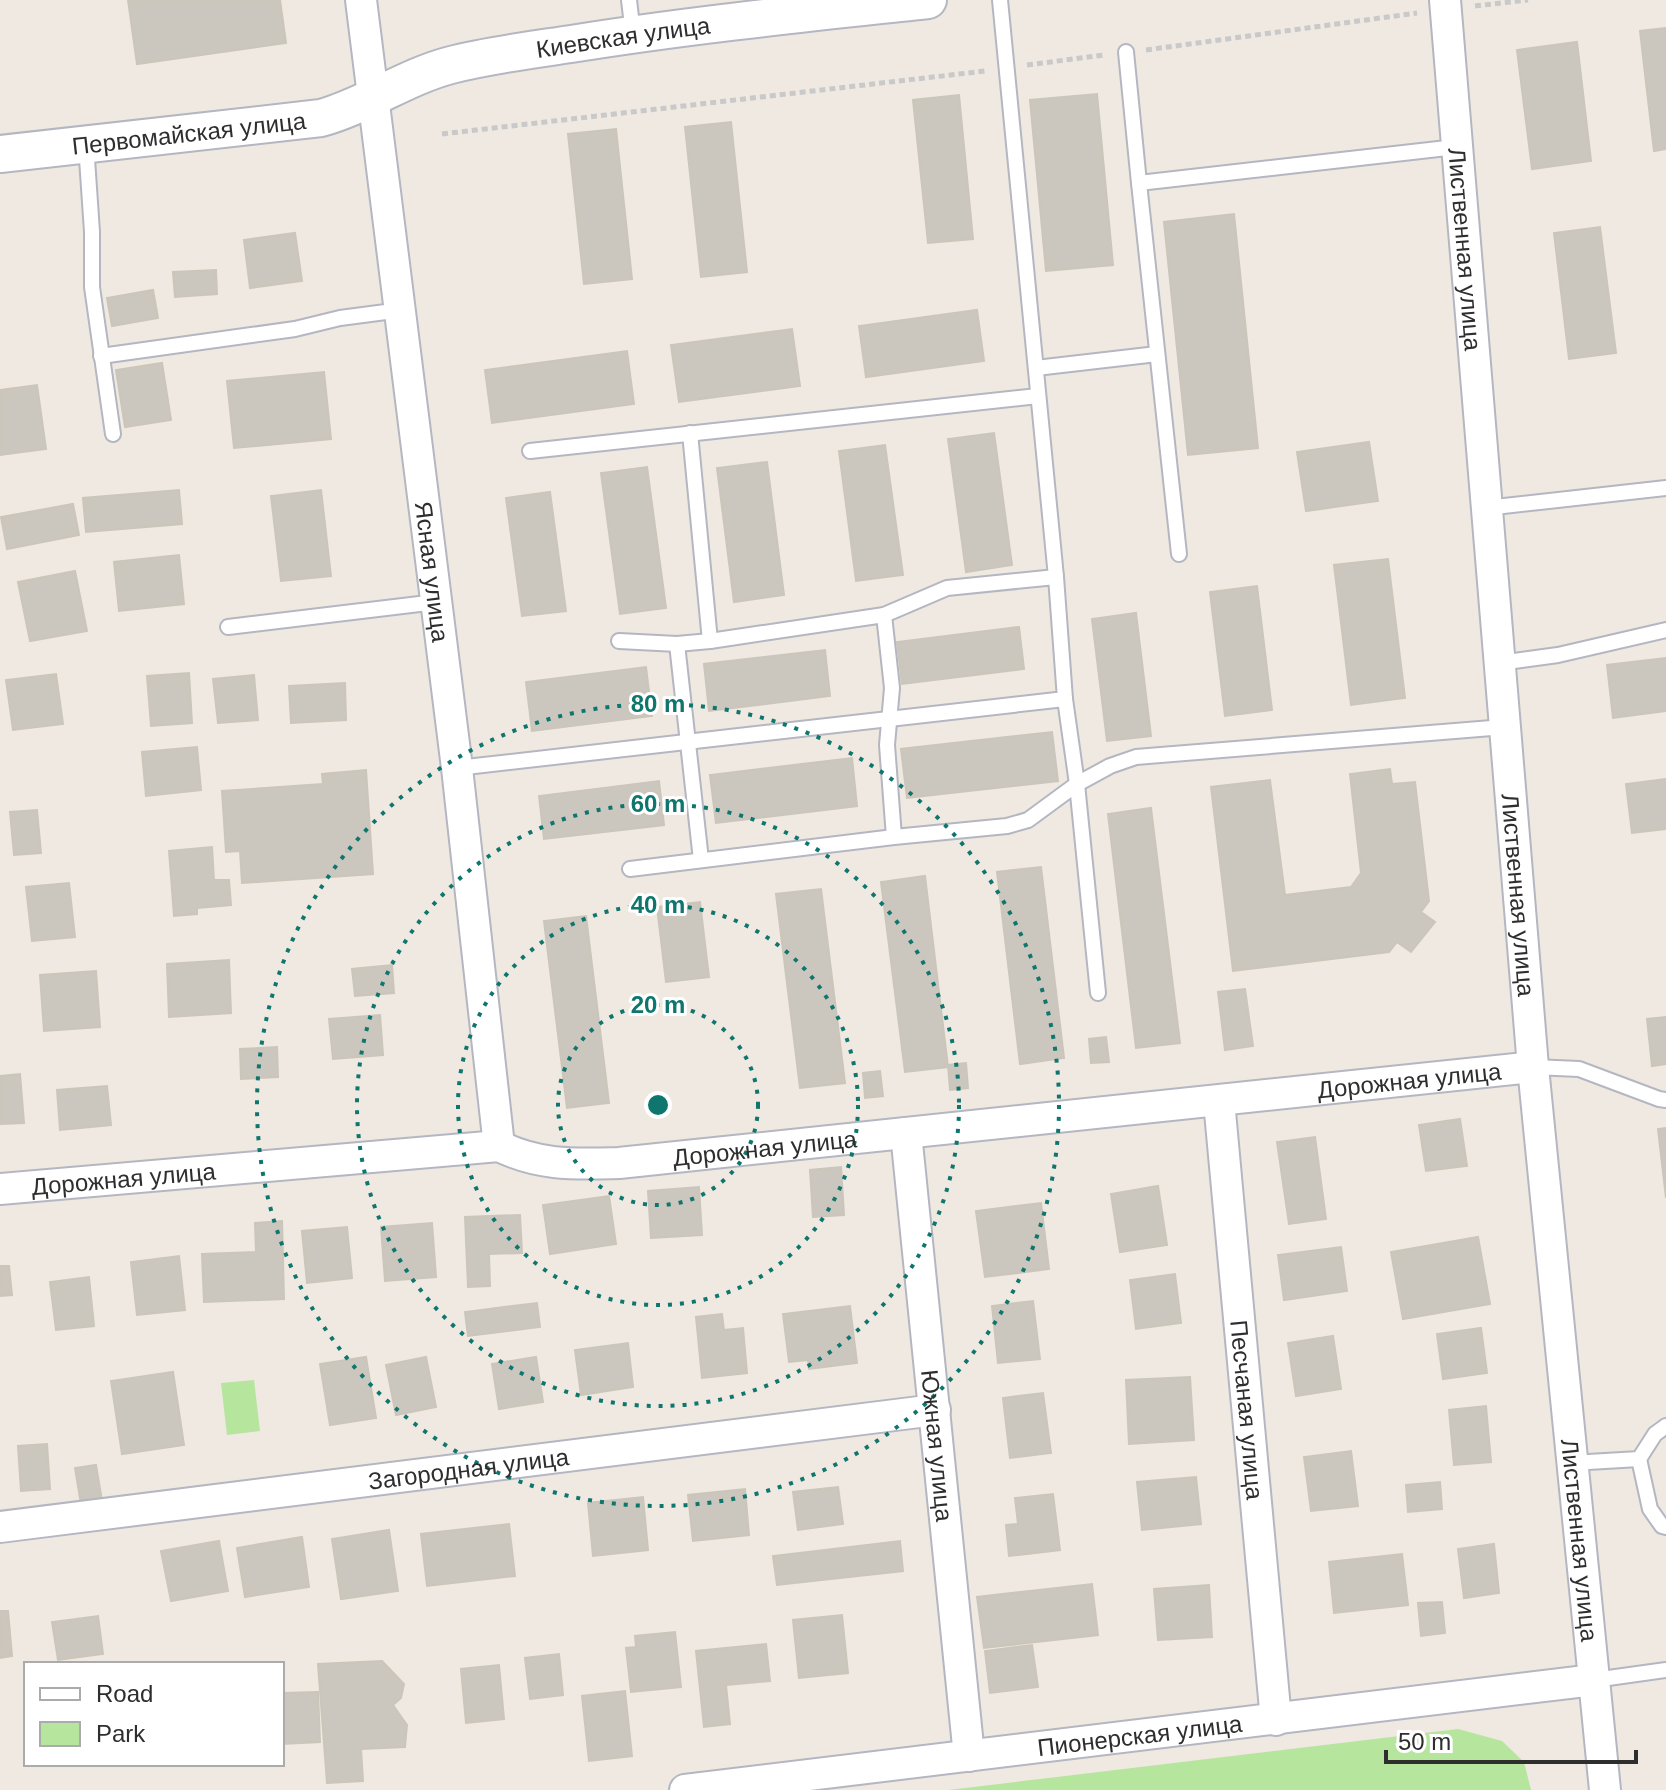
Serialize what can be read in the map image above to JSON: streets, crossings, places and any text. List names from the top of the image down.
{
  "streets": {
    "street": [
      "Киевская улица",
      "Первомайская улица",
      "Лиственная улица",
      "Ясная улица",
      "Дорожная улица",
      "Песчаная улица",
      "Южная улица",
      "Загородная улица",
      "Пионерская улица"
    ]
  },
  "crossings": [
    ["Киевская улица", "Первомайская улица"],
    ["Киевская улица", "Ясная улица"],
    ["Первомайская улица", "Ясная улица"],
    ["Лиственная улица", "Дорожная улица"],
    ["Лиственная улица", "Пионерская улица"],
    ["Ясная улица", "Дорожная улица"],
    ["Дорожная улица", "Песчаная улица"],
    ["Дорожная улица", "Южная улица"],
    ["Песчаная улица", "Пионерская улица"],
    ["Южная улица", "Загородная улица"],
    ["Южная улица", "Пионерская улица"]
  ],
  "legend": ["Road", "Park"],
  "scale_bar": "50 m",
  "rings": [
    "80 m",
    "60 m",
    "40 m",
    "20 m"
  ]
}
